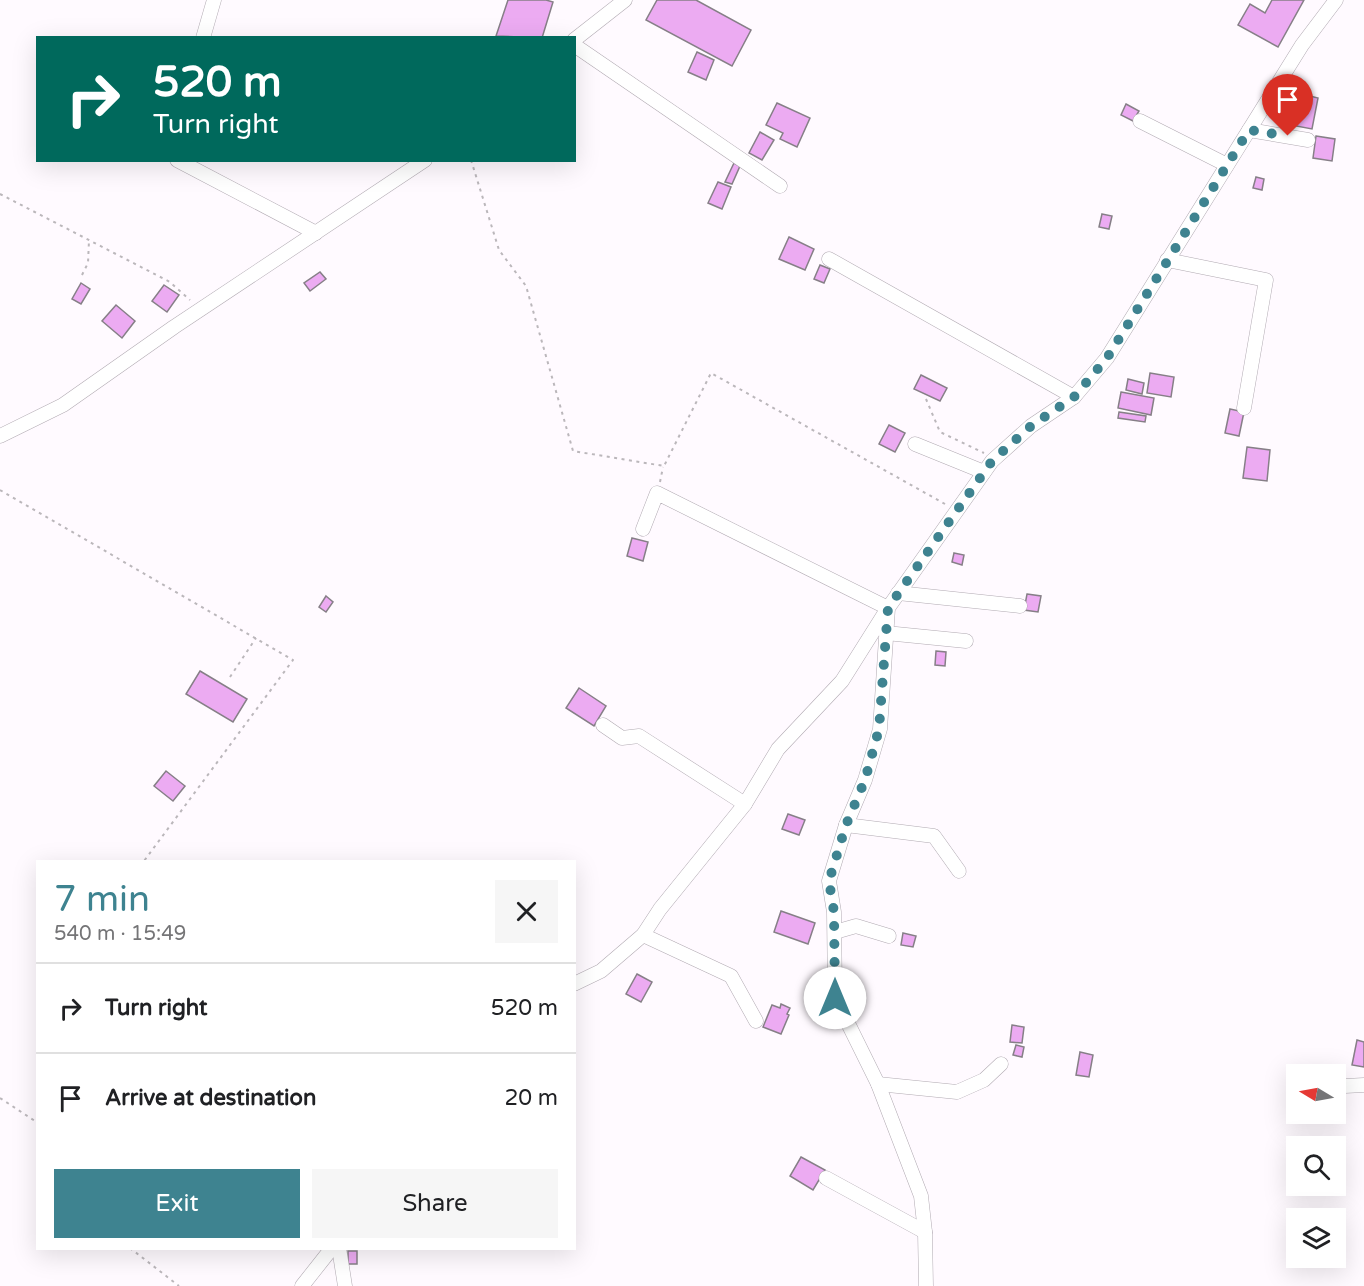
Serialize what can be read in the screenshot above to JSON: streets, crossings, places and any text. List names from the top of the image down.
{
  "north": "left",
  "page": {
    "turn": ["520 m", "Turn right"],
    "heading": ["7 min", "540 m · 15:49"],
    "list": [
      {
        "name": "Turn right",
        "value": "520 m"
      },
      {
        "name": "Arrive at destination",
        "value": "20 m"
      }
    ],
    "buttons": ["Exit", "Share"]
  }
}
